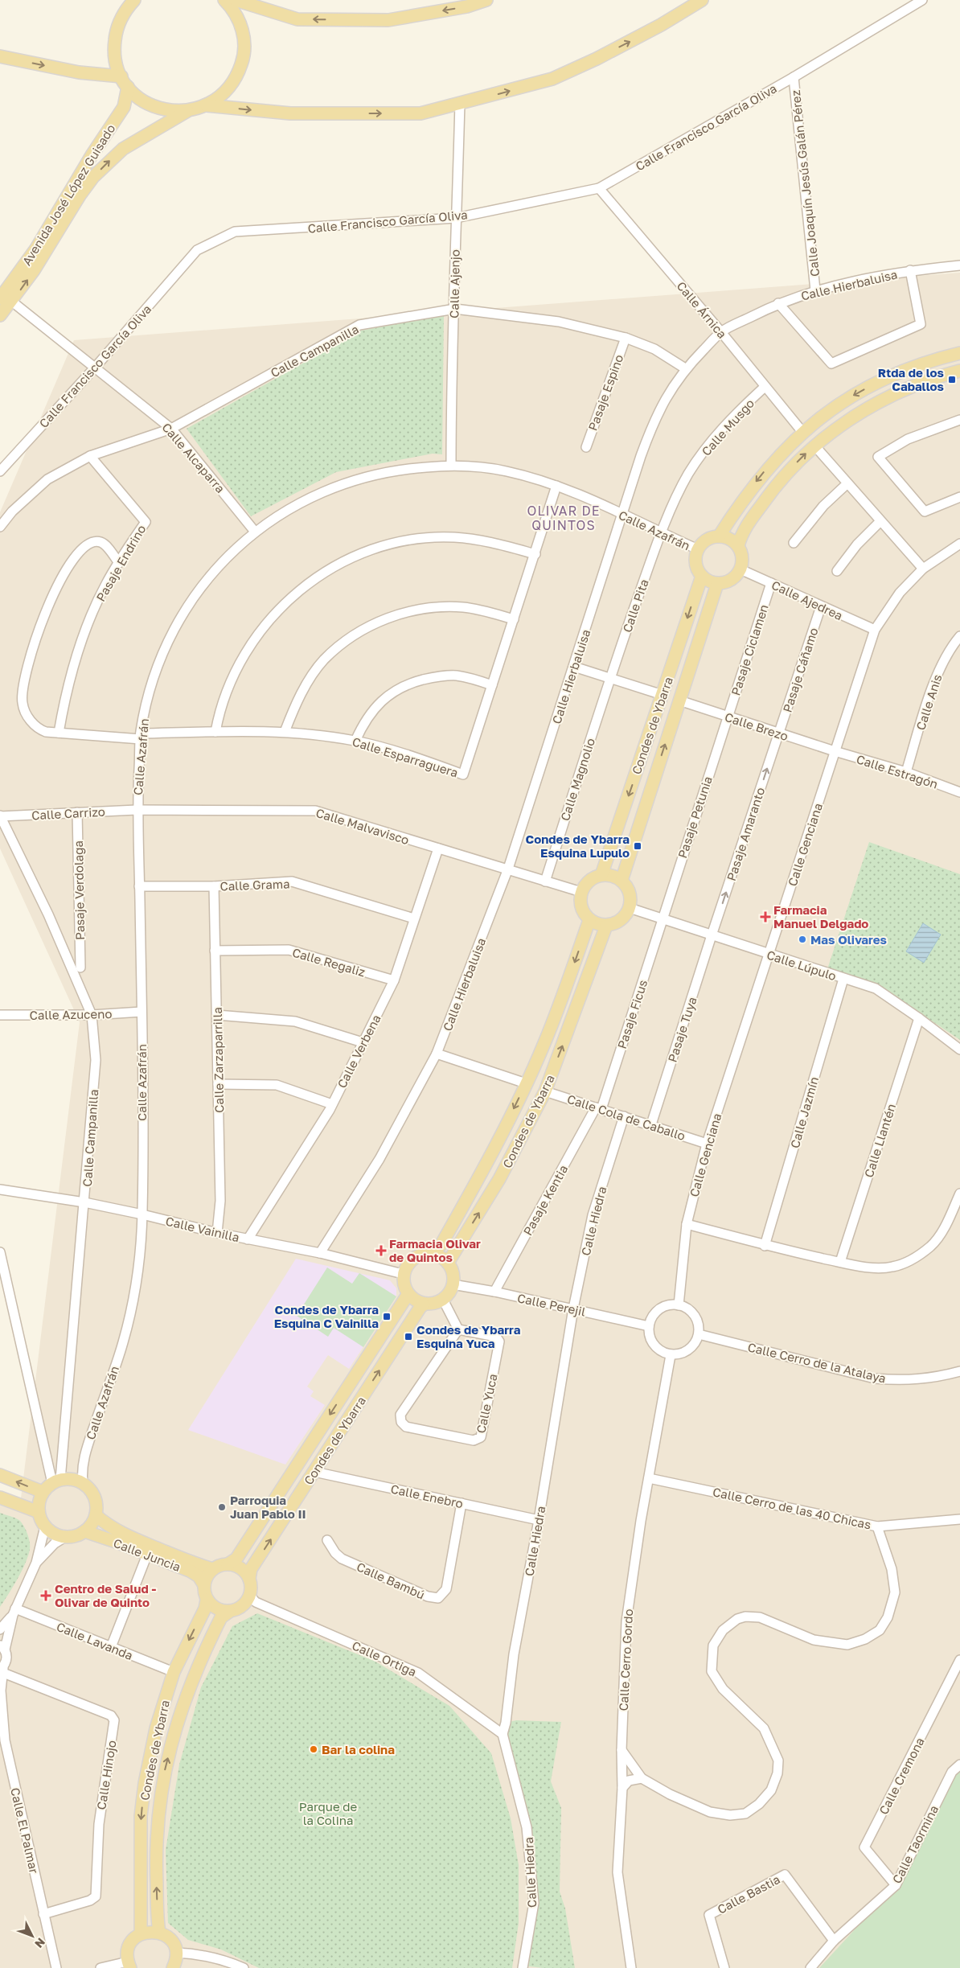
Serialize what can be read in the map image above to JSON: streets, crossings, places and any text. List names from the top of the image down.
{
  "streets": {
    "main road": ["Avenida José López Guisado", "Condes de Ybarra", "Calle Juncia"],
    "street": [
      "Calle Francisco García Oliva",
      "Calle Joaquín Jesús Galán Pérez",
      "Calle Ajenjo",
      "Calle Hierbaluisa",
      "Calle Árnica",
      "Calle Campanilla",
      "Pasaje Espino",
      "Calle Musgo",
      "Calle Alcaparra",
      "Calle Azafrán",
      "Pasaje Endrino",
      "Calle Ajedrea",
      "Calle Pita",
      "Pasaje Ciclamen",
      "Pasaje Cáñamo",
      "Calle Anis",
      "Calle Brezo",
      "Calle Esparraguera",
      "Calle Estragón",
      "Calle Magnolio",
      "Calle Carrizo",
      "Pasaje Petunia",
      "Calle Malvavisco",
      "Pasaje Amaranto",
      "Calle Genciana",
      "Calle Grama",
      "Pasaje Verdolaga",
      "Calle Regaliz",
      "Calle Lúpulo",
      "Calle Azuceno",
      "Pasaje Ficus",
      "Pasaje Tuya",
      "Calle Verbena",
      "Calle Zarzaparrilla",
      "Calle Jazmín",
      "Calle Cola de Caballo",
      "Calle Llantén",
      "Pasaje Kentia",
      "Calle Hiedra",
      "Calle Vainilla",
      "Calle Perejil",
      "Calle Cerro de la Atalaya",
      "Calle Yuca",
      "Calle Enebro",
      "Calle Cerro de las 40 Chicas",
      "Calle Bambú",
      "Calle Lavanda",
      "Calle Ortiga",
      "Calle Cerro Gordo",
      "Calle Hinojo",
      "Calle Cremona",
      "Calle El Palmar",
      "Calle Taormina",
      "Calle Bastia"
    ]
  },
  "crossings": [
    ["Calle Francisco García Oliva", "Calle Joaquín Jesús Galán Pérez"],
    ["Calle Francisco García Oliva", "Calle Ajenjo"],
    ["Calle Francisco García Oliva", "Calle Árnica"],
    ["Calle Francisco García Oliva", "Calle Alcaparra"],
    ["Calle Joaquín Jesús Galán Pérez", "Calle Hierbaluisa"],
    ["Avenida José López Guisado", "Calle Alcaparra"],
    ["Calle Ajenjo", "Calle Campanilla"],
    ["Calle Ajenjo", "Calle Azafrán"],
    ["Calle Hierbaluisa", "Calle Árnica"],
    ["Calle Hierbaluisa", "Calle Campanilla"],
    ["Calle Hierbaluisa", "Calle Azafrán"],
    ["Calle Hierbaluisa", "Calle Malvavisco"],
    ["Calle Hierbaluisa", "Calle Vainilla"],
    ["Calle Árnica", "Calle Musgo"],
    ["Calle Campanilla", "Pasaje Espino"],
    ["Calle Campanilla", "Calle Alcaparra"],
    ["Calle Campanilla", "Calle Azafrán"],
    ["Calle Campanilla", "Pasaje Endrino"],
    ["Calle Campanilla", "Calle Carrizo"],
    ["Calle Campanilla", "Calle Azuceno"],
    ["Calle Campanilla", "Calle Vainilla"],
    ["Calle Campanilla", "Calle Juncia"],
    ["Calle Musgo", "Calle Azafrán"],
    ["Calle Musgo", "Calle Pita"],
    ["Calle Alcaparra", "Calle Azafrán"],
    ["Calle Azafrán", "Calle Ajedrea"],
    ["Calle Azafrán", "Calle Pita"],
    ["Calle Azafrán", "Condes de Ybarra"],
    ["Calle Azafrán", "Calle Esparraguera"],
    ["Calle Azafrán", "Calle Carrizo"],
    ["Calle Azafrán", "Calle Malvavisco"],
    ["Calle Azafrán", "Calle Grama"],
    ["Calle Azafrán", "Calle Azuceno"],
    ["Calle Azafrán", "Calle Vainilla"],
    ["Calle Azafrán", "Calle Juncia"],
    ["Pasaje Endrino", "Calle Esparraguera"],
    ["Calle Ajedrea", "Pasaje Ciclamen"],
    ["Calle Ajedrea", "Pasaje Cáñamo"],
    ["Calle Ajedrea", "Condes de Ybarra"],
    ["Calle Ajedrea", "Calle Genciana"],
    ["Calle Pita", "Calle Magnolio"],
    ["Pasaje Ciclamen", "Calle Brezo"],
    ["Pasaje Ciclamen", "Pasaje Petunia"],
    ["Pasaje Cáñamo", "Calle Brezo"],
    ["Pasaje Cáñamo", "Pasaje Amaranto"],
    ["Calle Anis", "Calle Estragón"],
    ["Condes de Ybarra", "Calle Brezo"],
    ["Condes de Ybarra", "Calle Malvavisco"],
    ["Condes de Ybarra", "Calle Lúpulo"],
    ["Condes de Ybarra", "Calle Cola de Caballo"],
    ["Condes de Ybarra", "Calle Vainilla"],
    ["Condes de Ybarra", "Calle Perejil"],
    ["Condes de Ybarra", "Calle Enebro"],
    ["Condes de Ybarra", "Calle Juncia"],
    ["Condes de Ybarra", "Calle Lavanda"],
    ["Condes de Ybarra", "Calle Ortiga"],
    ["Calle Brezo", "Calle Estragón"],
    ["Calle Brezo", "Pasaje Petunia"],
    ["Calle Brezo", "Pasaje Amaranto"],
    ["Calle Brezo", "Calle Genciana"],
    ["Calle Estragón", "Calle Genciana"],
    ["Calle Magnolio", "Calle Malvavisco"],
    ["Calle Carrizo", "Calle Malvavisco"],
    ["Calle Carrizo", "Pasaje Verdolaga"],
    ["Pasaje Petunia", "Calle Lúpulo"],
    ["Pasaje Petunia", "Pasaje Ficus"],
    ["Calle Malvavisco", "Calle Lúpulo"],
    ["Calle Malvavisco", "Calle Verbena"],
    ["Pasaje Amaranto", "Calle Lúpulo"],
    ["Pasaje Amaranto", "Pasaje Tuya"],
    ["Calle Genciana", "Calle Lúpulo"],
    ["Calle Genciana", "Calle Cola de Caballo"],
    ["Calle Genciana", "Calle Perejil"],
    ["Calle Genciana", "Calle Cerro de la Atalaya"],
    ["Calle Genciana", "Calle Cerro Gordo"],
    ["Calle Grama", "Calle Verbena"],
    ["Calle Grama", "Calle Zarzaparrilla"],
    ["Calle Regaliz", "Calle Verbena"],
    ["Calle Regaliz", "Calle Zarzaparrilla"],
    ["Calle Lúpulo", "Pasaje Ficus"],
    ["Calle Lúpulo", "Pasaje Tuya"],
    ["Calle Lúpulo", "Calle Jazmín"],
    ["Calle Lúpulo", "Calle Llantén"],
    ["Pasaje Ficus", "Calle Cola de Caballo"],
    ["Pasaje Ficus", "Pasaje Kentia"],
    ["Pasaje Tuya", "Calle Cola de Caballo"],
    ["Calle Verbena", "Calle Vainilla"],
    ["Calle Zarzaparrilla", "Calle Vainilla"],
    ["Calle Cola de Caballo", "Pasaje Kentia"],
    ["Calle Cola de Caballo", "Calle Hiedra"],
    ["Pasaje Kentia", "Calle Perejil"],
    ["Calle Hiedra", "Calle Perejil"],
    ["Calle Hiedra", "Calle Enebro"],
    ["Calle Hiedra", "Calle Ortiga"],
    ["Calle Vainilla", "Calle Perejil"],
    ["Calle Perejil", "Calle Cerro de la Atalaya"],
    ["Calle Perejil", "Calle Cerro Gordo"],
    ["Calle Cerro de la Atalaya", "Calle Cerro Gordo"],
    ["Calle Enebro", "Calle Bambú"],
    ["Calle Cerro de las 40 Chicas", "Calle Cerro Gordo"],
    ["Calle Juncia", "Calle Ortiga"],
    ["Calle Hinojo", "Calle El Palmar"],
    ["Calle Cremona", "Calle Taormina"],
    ["Calle Taormina", "Calle Bastia"]
  ],
  "one_way": ["Pasaje Amaranto"],
  "districts": ["OLIVAR DE QUINTOS"],
  "parks": ["Parque de la Colina"],
  "places": {
    "transit": [
      "Rtda de los Caballos",
      "Condes de Ybarra Esquina Lupulo",
      "Condes de Ybarra Esquina C Vainilla",
      "Condes de Ybarra Esquina Yuca"
    ],
    "health": ["Farmacia Manuel Delgado", "Farmacia Olivar de Quintos", "Centro de Salud - Olivar de Quinto"],
    "other": ["Mas Olivares", "Parroquia Juan Pablo II", "Bar la colina"]
  },
  "north": "bottom right"
}
